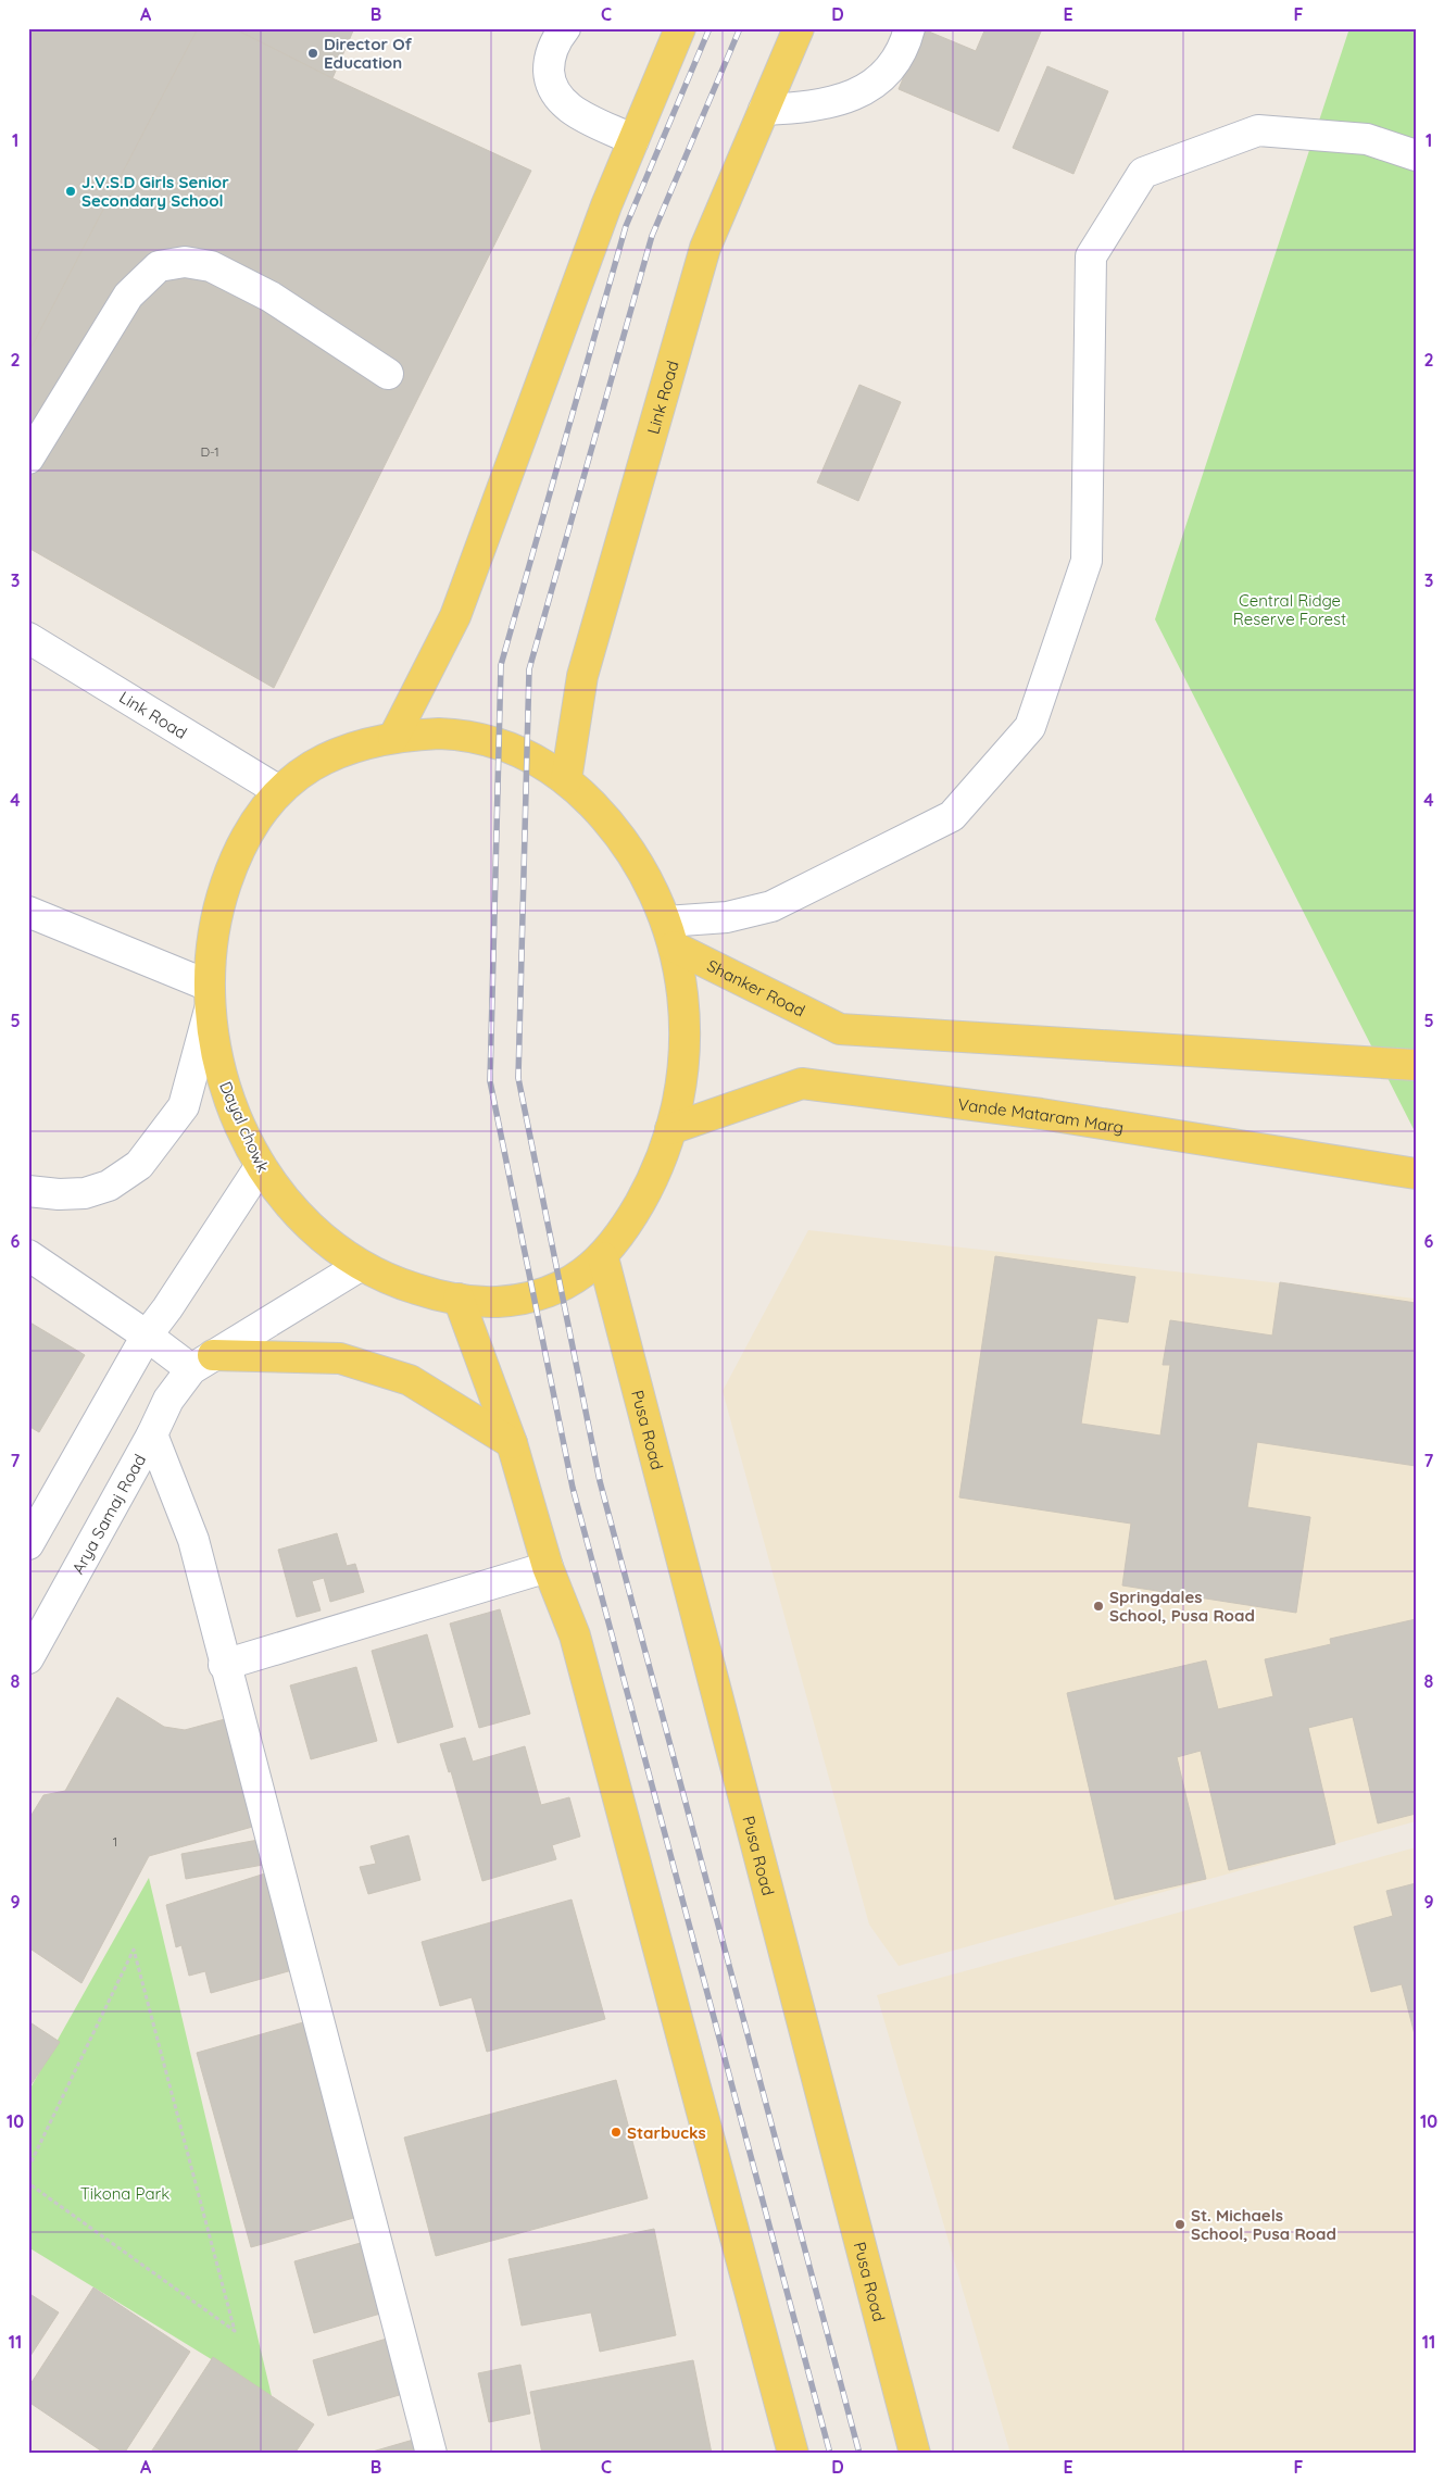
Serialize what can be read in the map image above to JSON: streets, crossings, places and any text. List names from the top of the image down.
{
  "streets": {
    "main road": [
      "Link Road",
      "Shanker Road",
      "Vande Mataram Marg",
      "Dayal chowk",
      "Pusa Road"
    ],
    "street": ["Arya Samaj Road"]
  },
  "crossings": [
    ["Link Road", "Dayal chowk"],
    ["Shanker Road", "Dayal chowk"],
    ["Vande Mataram Marg", "Dayal chowk"],
    ["Dayal chowk", "Pusa Road"]
  ],
  "parks": ["Central Ridge Reserve Forest", "Tikona Park"],
  "places": [
    "Director Of Education",
    "J.V.S.D Girls Senior Secondary School",
    "Springdales School, Pusa Road",
    "Starbucks",
    "St. Michaels School, Pusa Road"
  ],
  "house_numbers": ["D-1", "1"],
  "grid": {
    "columns": [
      "A",
      "B",
      "C",
      "D",
      "E",
      "F"
    ],
    "rows": [
      "1",
      "2",
      "3",
      "4",
      "5",
      "6",
      "7",
      "8",
      "9",
      "10",
      "11"
    ]
  }
}
